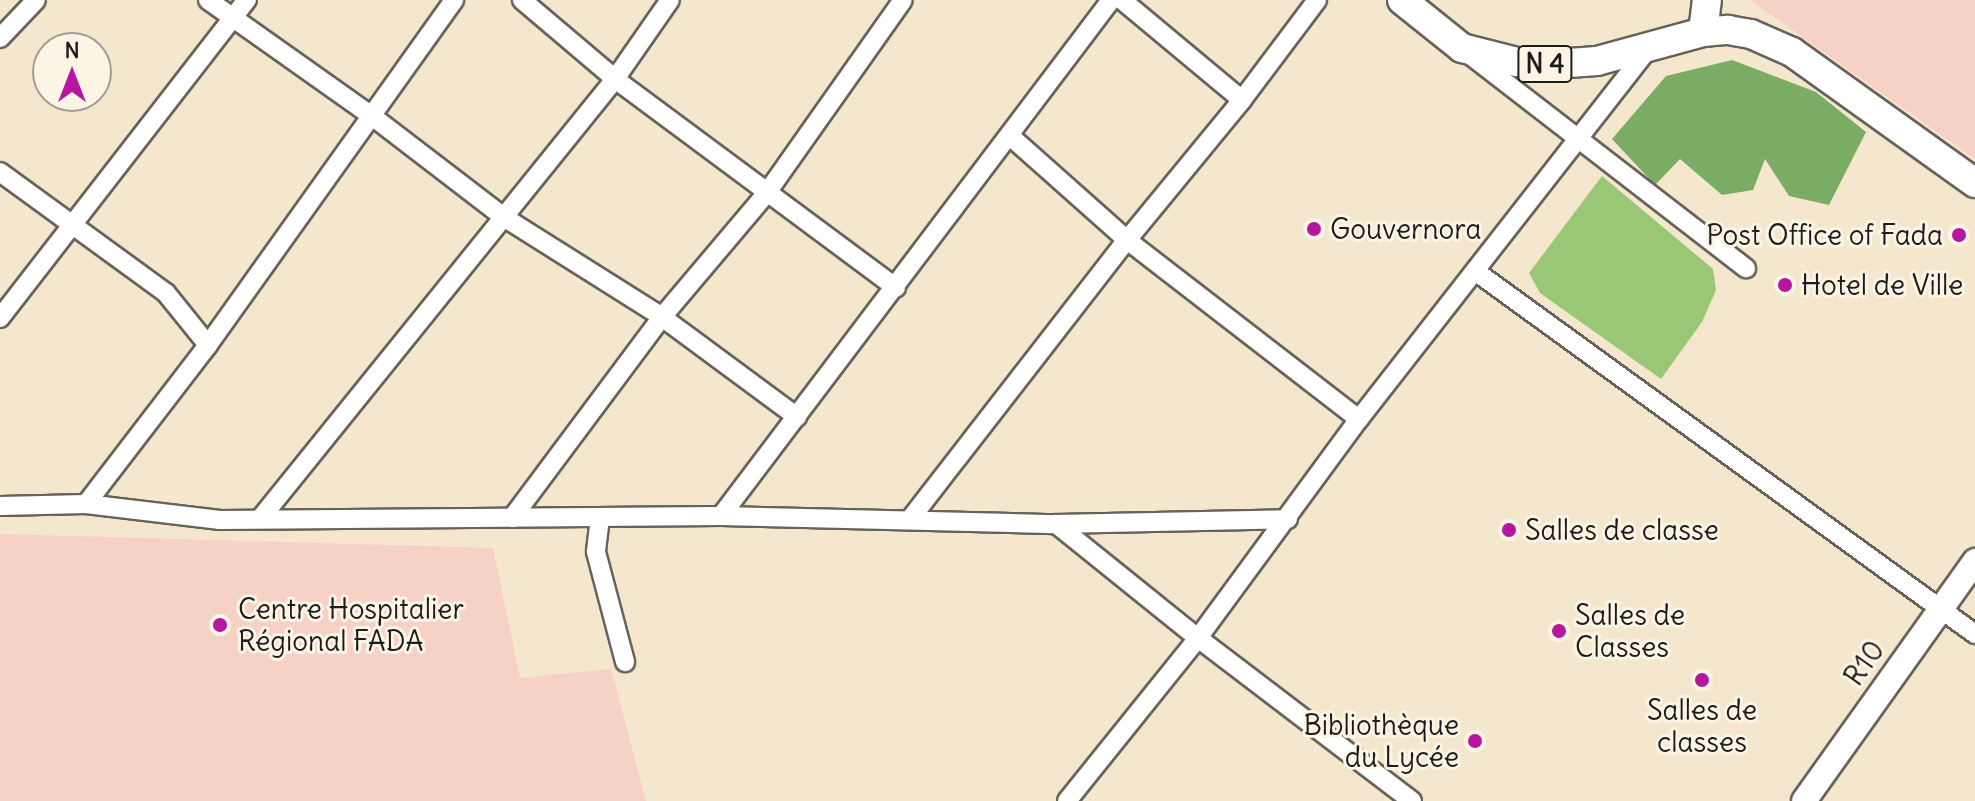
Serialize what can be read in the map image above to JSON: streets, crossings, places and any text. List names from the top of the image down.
{
  "streets": {
    "main road": ["N 4", "R10"]
  },
  "places": [
    "Gouvernora",
    "Post Office of Fada",
    "Hotel de Ville",
    "Salles de classe",
    "Centre Hospitalier Régional FADA",
    "Salles de Classes",
    "Salles de classes",
    "Bibliothèque du Lycée"
  ],
  "north": "top"
}
